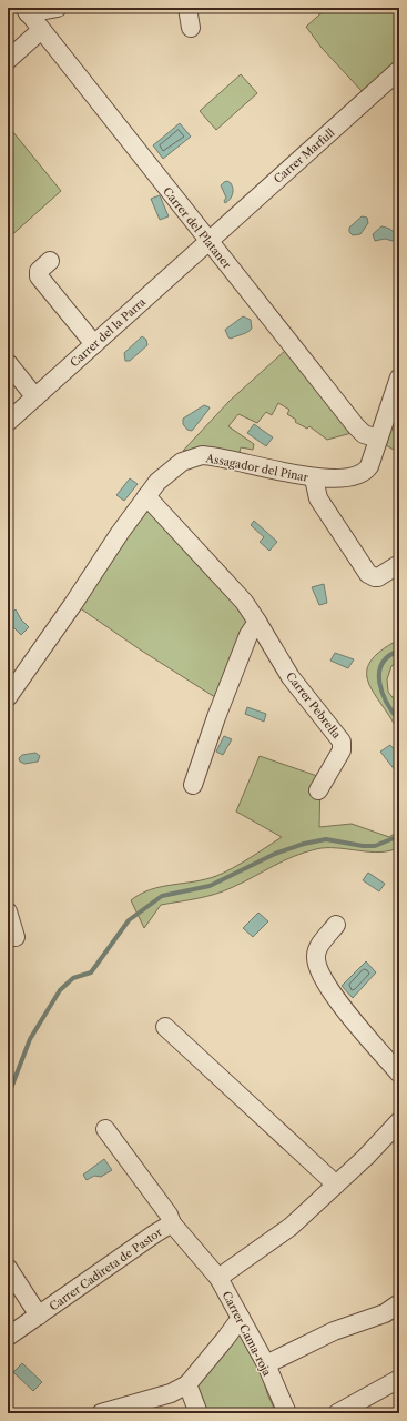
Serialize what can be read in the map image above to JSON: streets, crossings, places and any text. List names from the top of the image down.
{
  "streets": {
    "street": [
      "Carrer Marfull",
      "Carrer del Plataner",
      "Carrer del la Parra",
      "Assagador del Pinar",
      "Carrer Pebrella",
      "Carrer Cadireta de Pastor",
      "Carrer Cama-roja"
    ]
  },
  "crossings": [
    ["Carrer Marfull", "Carrer del Plataner"],
    ["Carrer Marfull", "Carrer del la Parra"],
    ["Carrer del Plataner", "Carrer del la Parra"],
    ["Carrer del Plataner", "Assagador del Pinar"],
    ["Assagador del Pinar", "Carrer Pebrella"],
    ["Carrer Cadireta de Pastor", "Carrer Cama-roja"]
  ]
}
